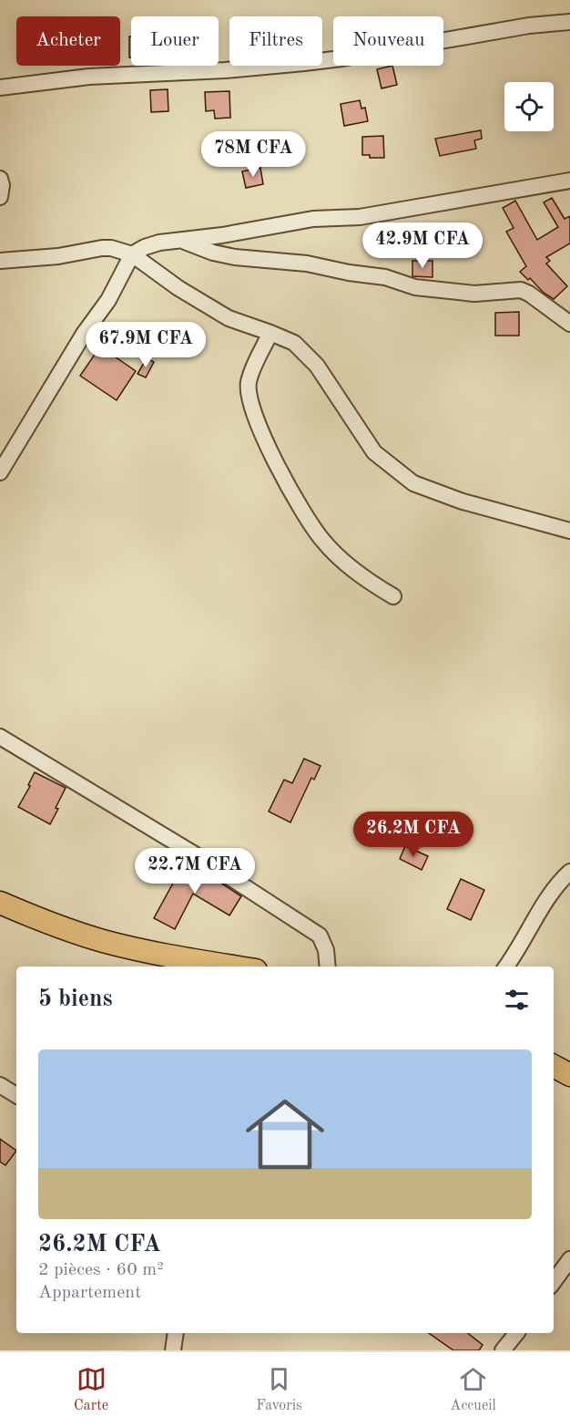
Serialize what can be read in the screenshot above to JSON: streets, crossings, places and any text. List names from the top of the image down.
{
  "page": {
    "chip": [
      "Acheter",
      "Louer",
      "Filtres",
      "Nouveau"
    ],
    "price": [
      "78M CFA",
      "42.9M CFA",
      "67.9M CFA",
      "26.2M CFA",
      "22.7M CFA"
    ],
    "heading": "5 biens",
    "list": [
      {
        "name": "26.2M CFA",
        "note": "2 pièces · 60 m² · Appartement"
      }
    ],
    "tabs": ["Carte", "Favoris", "Accueil"]
  }
}
